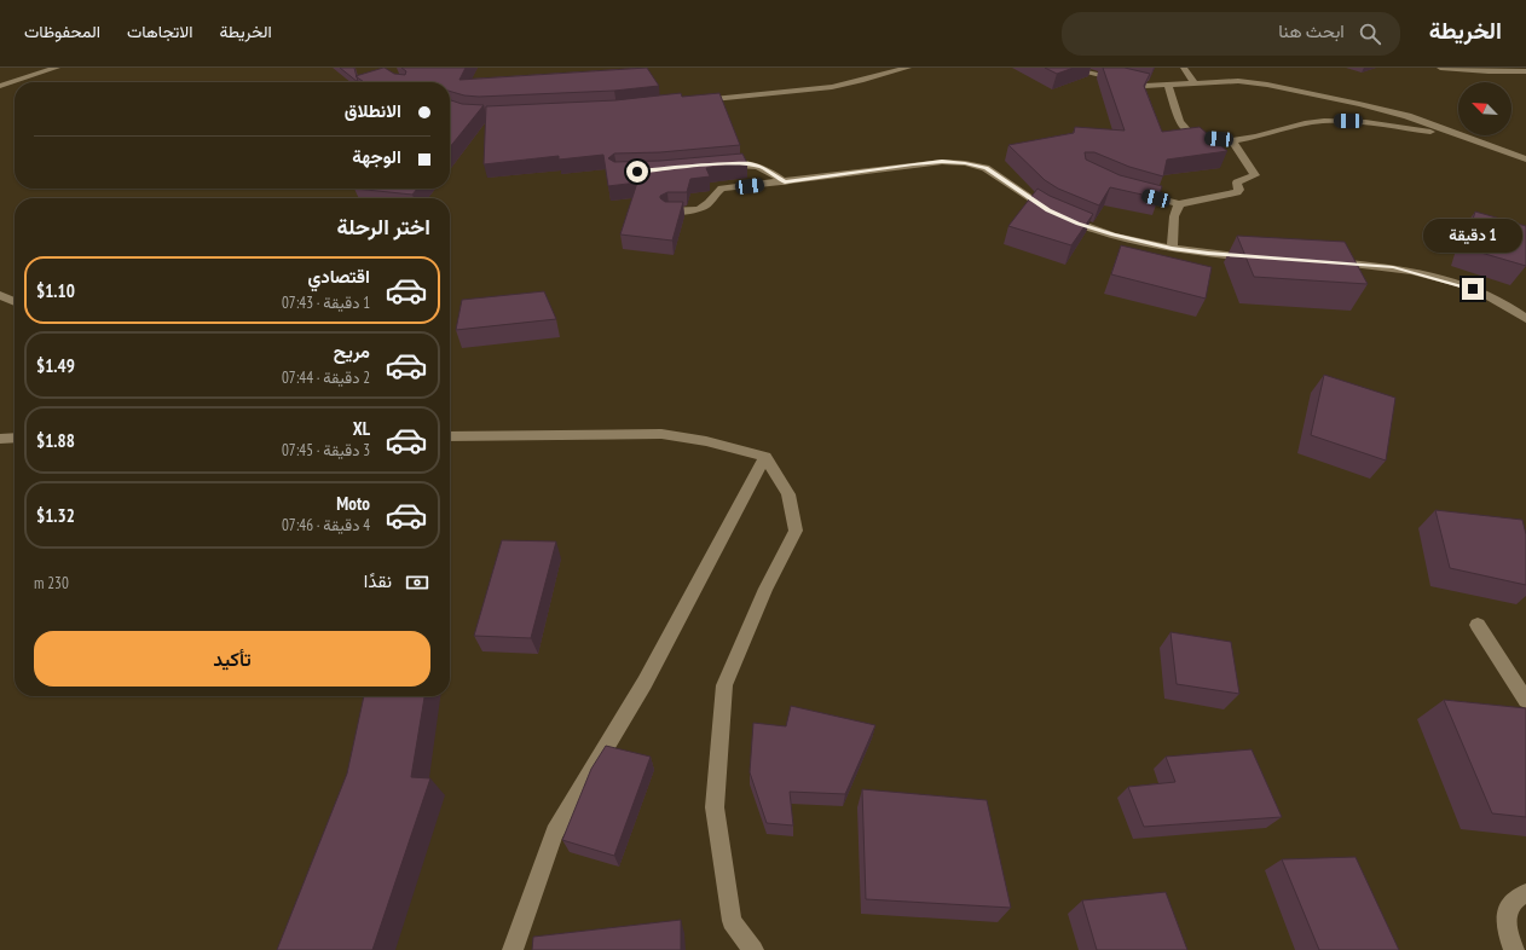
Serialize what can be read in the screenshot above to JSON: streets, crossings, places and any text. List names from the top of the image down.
{
  "north": "top left",
  "page": {
    "header": "الخريطة",
    "search": "ابحث هنا",
    "nav": ["الخريطة", "الاتجاهات", "المحفوظات"],
    "banner": ["الانطلاق", "الوجهة"],
    "heading": "اختر الرحلة",
    "bubble": "1 دقيقة",
    "list": [
      {
        "name": "اقتصادي",
        "note": "1 دقيقة · 07:43",
        "value": "$1.10"
      },
      {
        "name": "مريح",
        "note": "2 دقيقة · 07:44",
        "value": "$1.49"
      },
      {
        "name": "XL",
        "note": "3 دقيقة · 07:45",
        "value": "$1.88"
      },
      {
        "name": "Moto",
        "note": "4 دقيقة · 07:46",
        "value": "$1.32"
      }
    ],
    "pay": ["نقدًا", "230 m"],
    "buttons": "تأكيد"
  }
}
